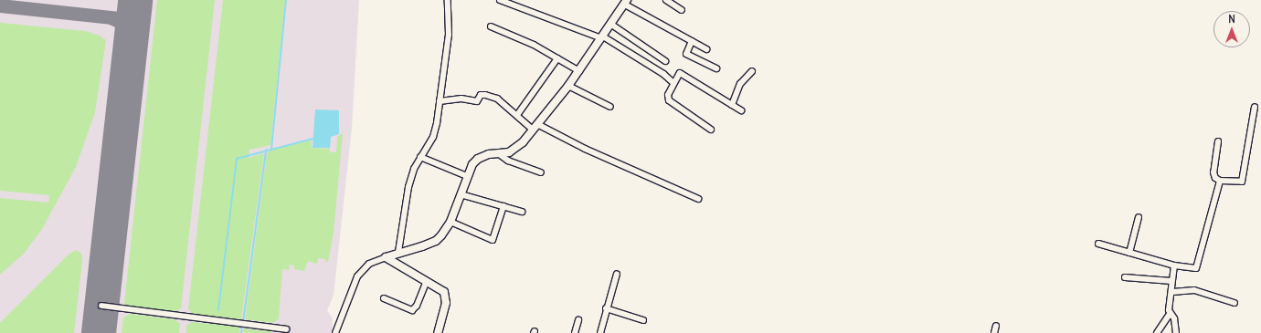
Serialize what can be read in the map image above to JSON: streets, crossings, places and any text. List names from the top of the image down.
{
  "north": "top"
}
